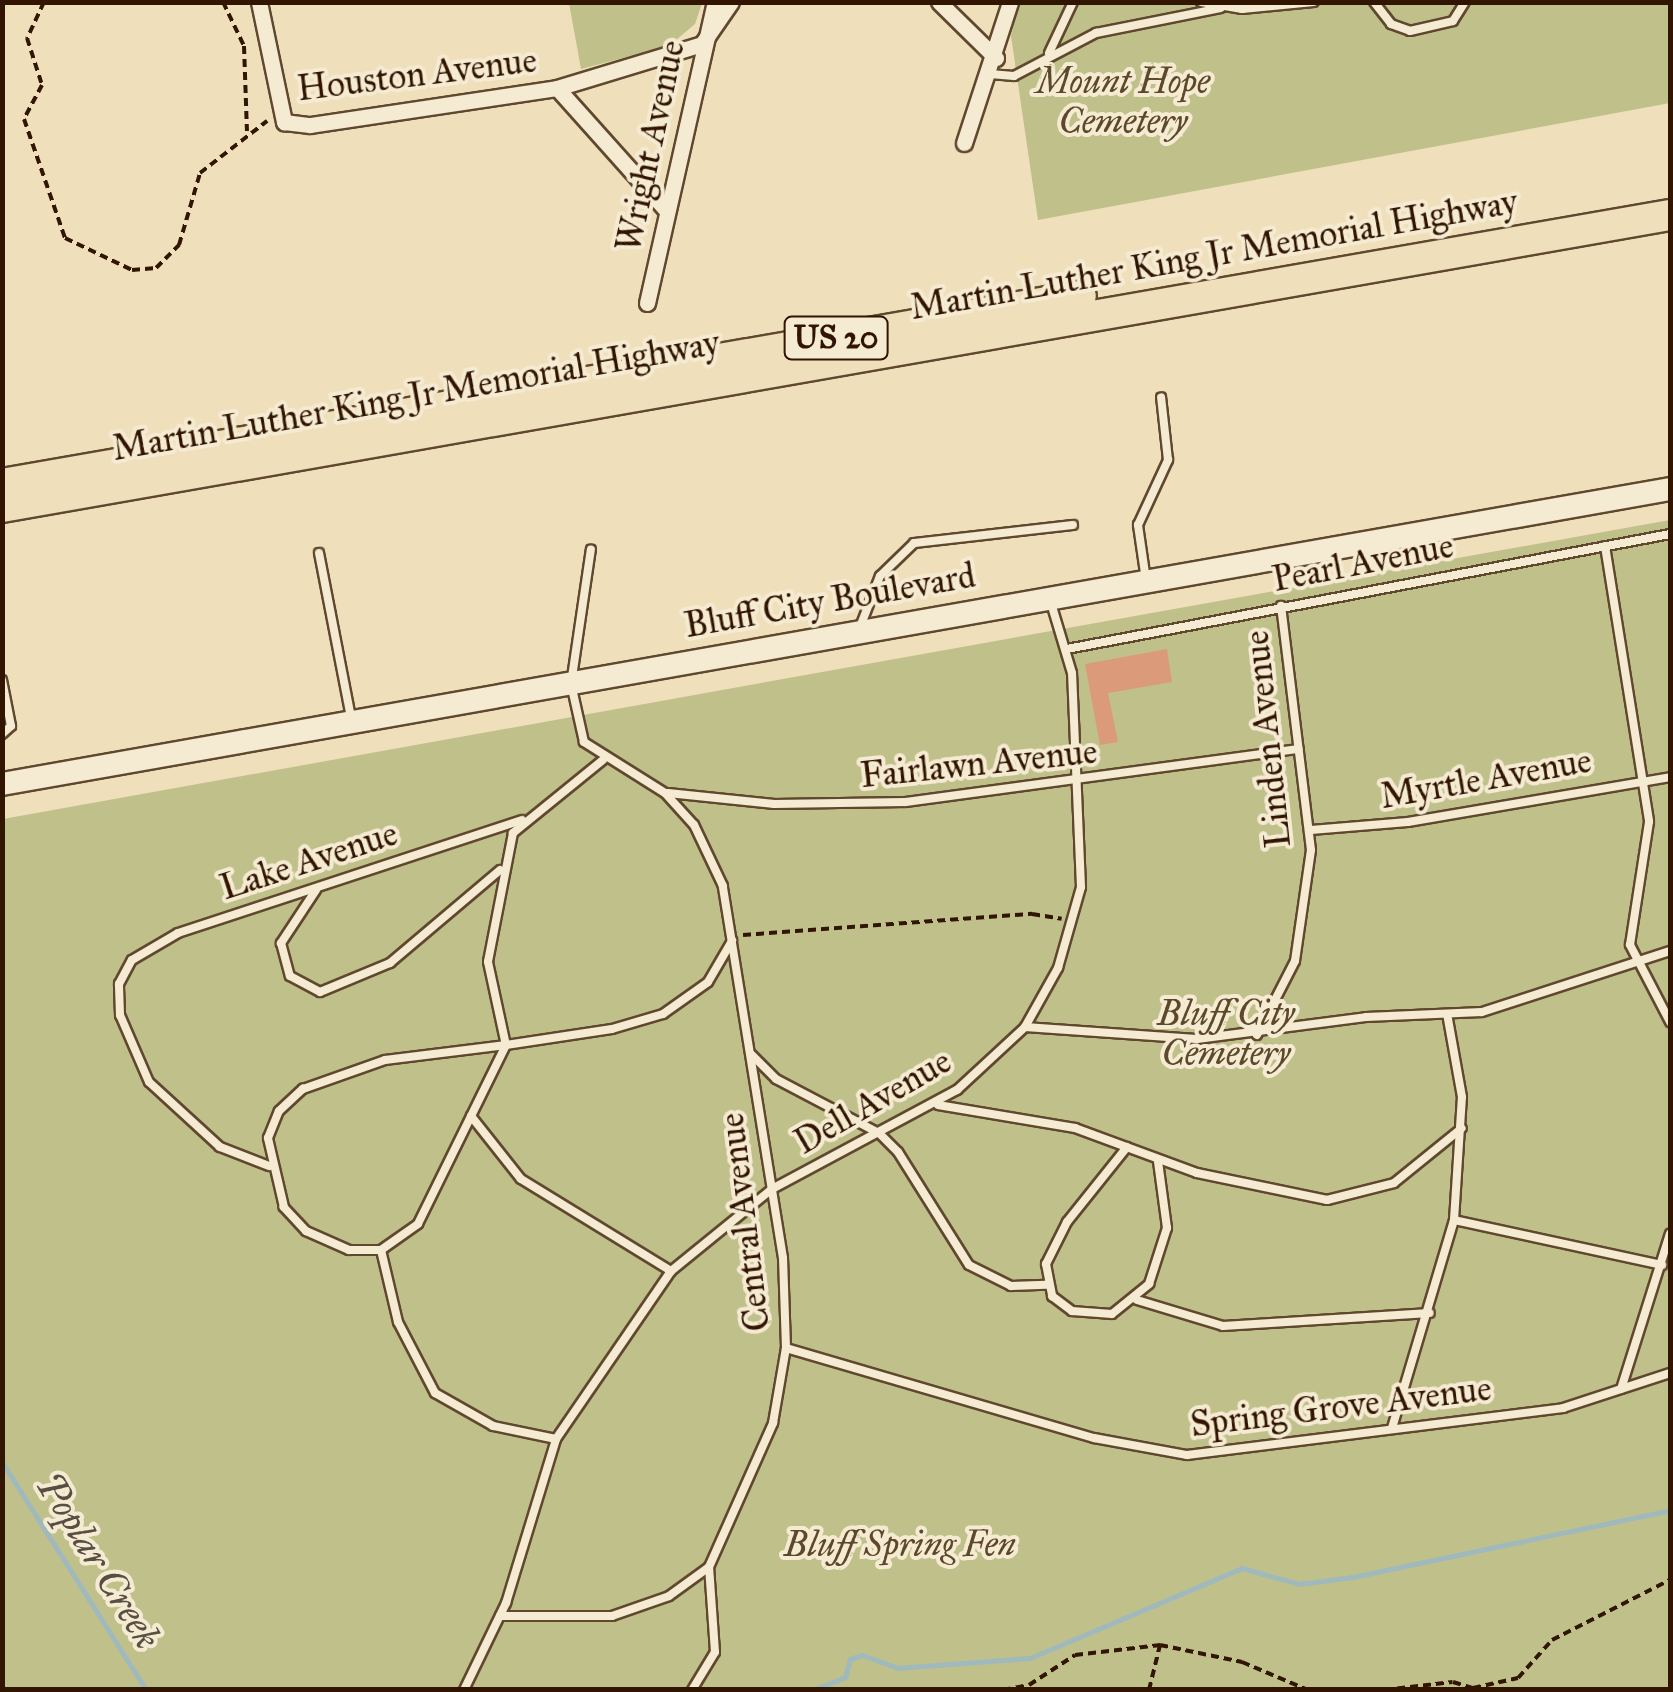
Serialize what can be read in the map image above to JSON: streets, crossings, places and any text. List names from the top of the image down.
{
  "streets": {
    "highway": ["Martin Luther King Jr Memorial Highway", "US 20"],
    "street": ["Houston Avenue", "Wright Avenue", "Bluff City Boulevard"],
    "lane": [
      "Pearl Avenue",
      "Linden Avenue",
      "Fairlawn Avenue",
      "Myrtle Avenue",
      "Lake Avenue",
      "Dell Avenue",
      "Central Avenue",
      "Spring Grove Avenue"
    ]
  },
  "crossings": [
    ["Houston Avenue", "Wright Avenue"],
    ["Pearl Avenue", "Linden Avenue"],
    ["Linden Avenue", "Fairlawn Avenue"],
    ["Linden Avenue", "Myrtle Avenue"],
    ["Fairlawn Avenue", "Lake Avenue"],
    ["Fairlawn Avenue", "Central Avenue"],
    ["Lake Avenue", "Central Avenue"],
    ["Dell Avenue", "Central Avenue"],
    ["Central Avenue", "Spring Grove Avenue"]
  ],
  "water": ["Poplar Creek"],
  "parks": ["Mount Hope Cemetery", "Bluff City Cemetery", "Bluff Spring Fen"]
}
